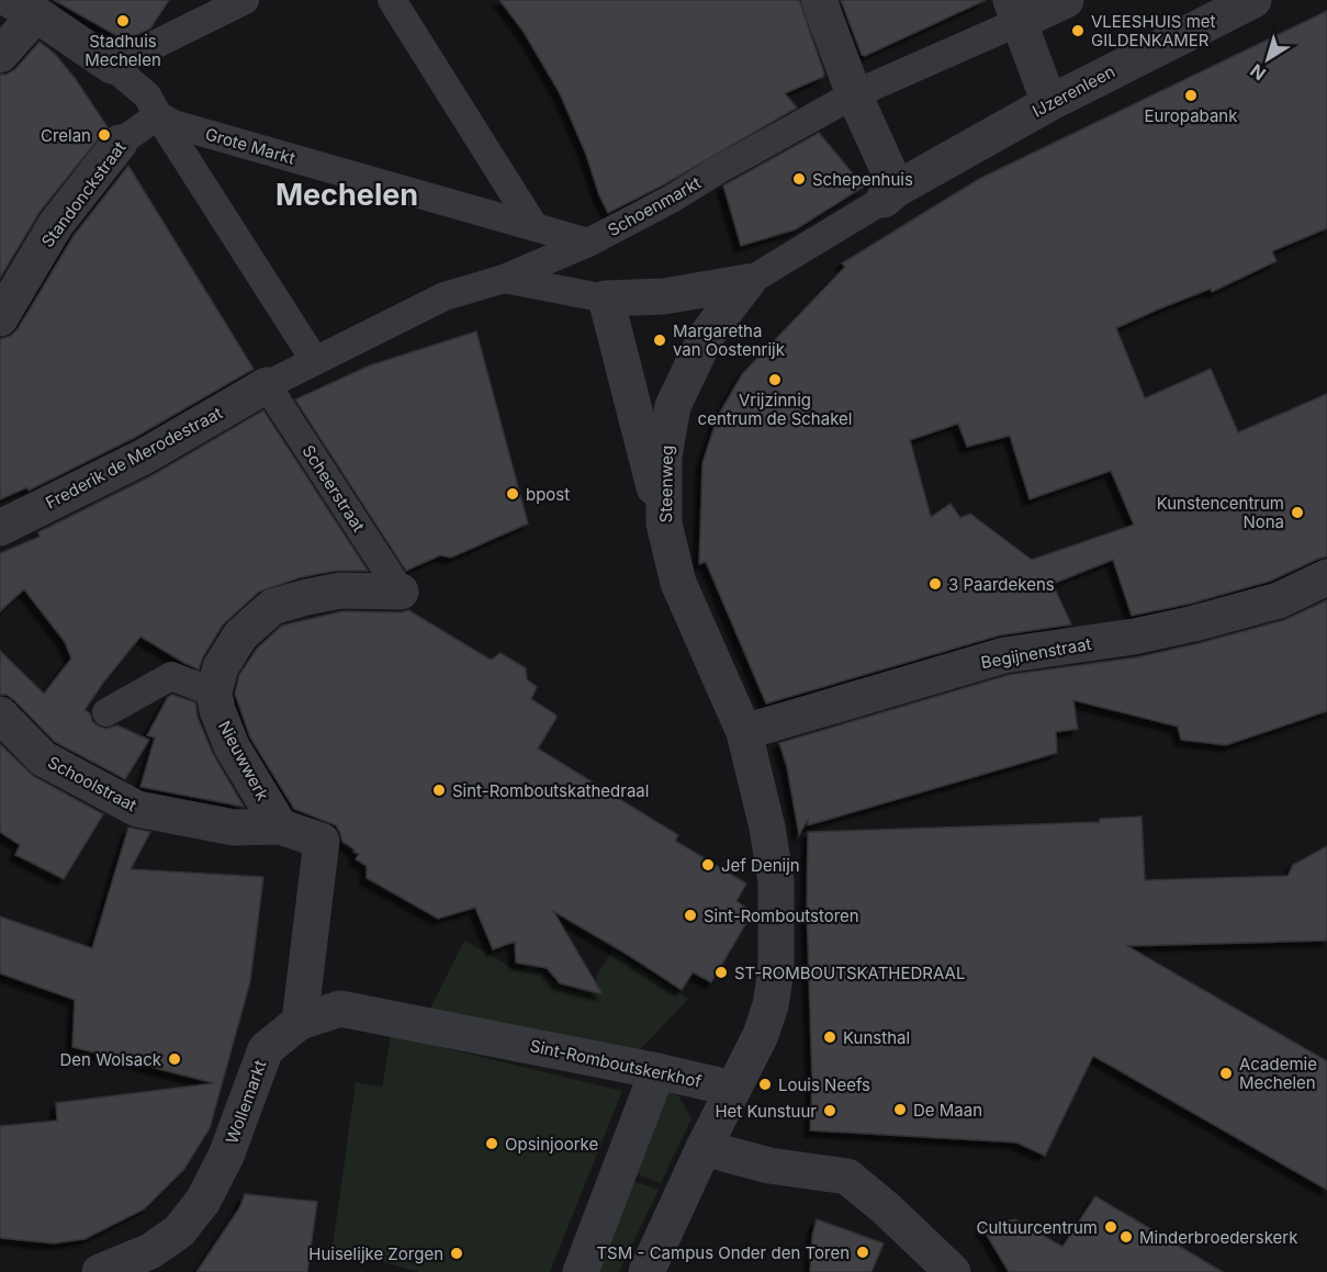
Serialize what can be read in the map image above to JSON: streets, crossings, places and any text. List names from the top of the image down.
{
  "streets": {
    "street": [
      "IJzerenleen",
      "Grote Markt",
      "Standonckstraat",
      "Schoenmarkt",
      "Frederik de Merodestraat",
      "Steenweg",
      "Scheerstraat",
      "Begijnenstraat",
      "Nieuwwerk",
      "Schoolstraat",
      "Sint-Romboutskerkhof",
      "Wollemarkt"
    ]
  },
  "crossings": [
    ["IJzerenleen", "Steenweg"],
    ["Grote Markt", "Standonckstraat"],
    ["Grote Markt", "Schoenmarkt"],
    ["Frederik de Merodestraat", "Scheerstraat"],
    ["Steenweg", "Begijnenstraat"],
    ["Steenweg", "Sint-Romboutskerkhof"],
    ["Nieuwwerk", "Schoolstraat"],
    ["Sint-Romboutskerkhof", "Wollemarkt"]
  ],
  "districts": ["Mechelen"],
  "places": [
    "Stadhuis Mechelen",
    "VLEESHUIS met GILDENKAMER",
    "Europabank",
    "Crelan",
    "Schepenhuis",
    "Margaretha van Oostenrijk",
    "Vrijzinnig centrum de Schakel",
    "bpost",
    "Kunstencentrum Nona",
    "3 Paardekens",
    "Sint-Romboutskathedraal",
    "Jef Denijn",
    "Sint-Romboutstoren",
    "ST-ROMBOUTSKATHEDRAAL",
    "Kunsthal",
    "Den Wolsack",
    "Academie Mechelen",
    "Louis Neefs",
    "De Maan",
    "Het Kunstuur",
    "Opsinjoorke",
    "Cultuurcentrum",
    "Minderbroederskerk",
    "TSM - Campus Onder den Toren",
    "Huiselijke Zorgen"
  ],
  "north": "bottom left"
}
